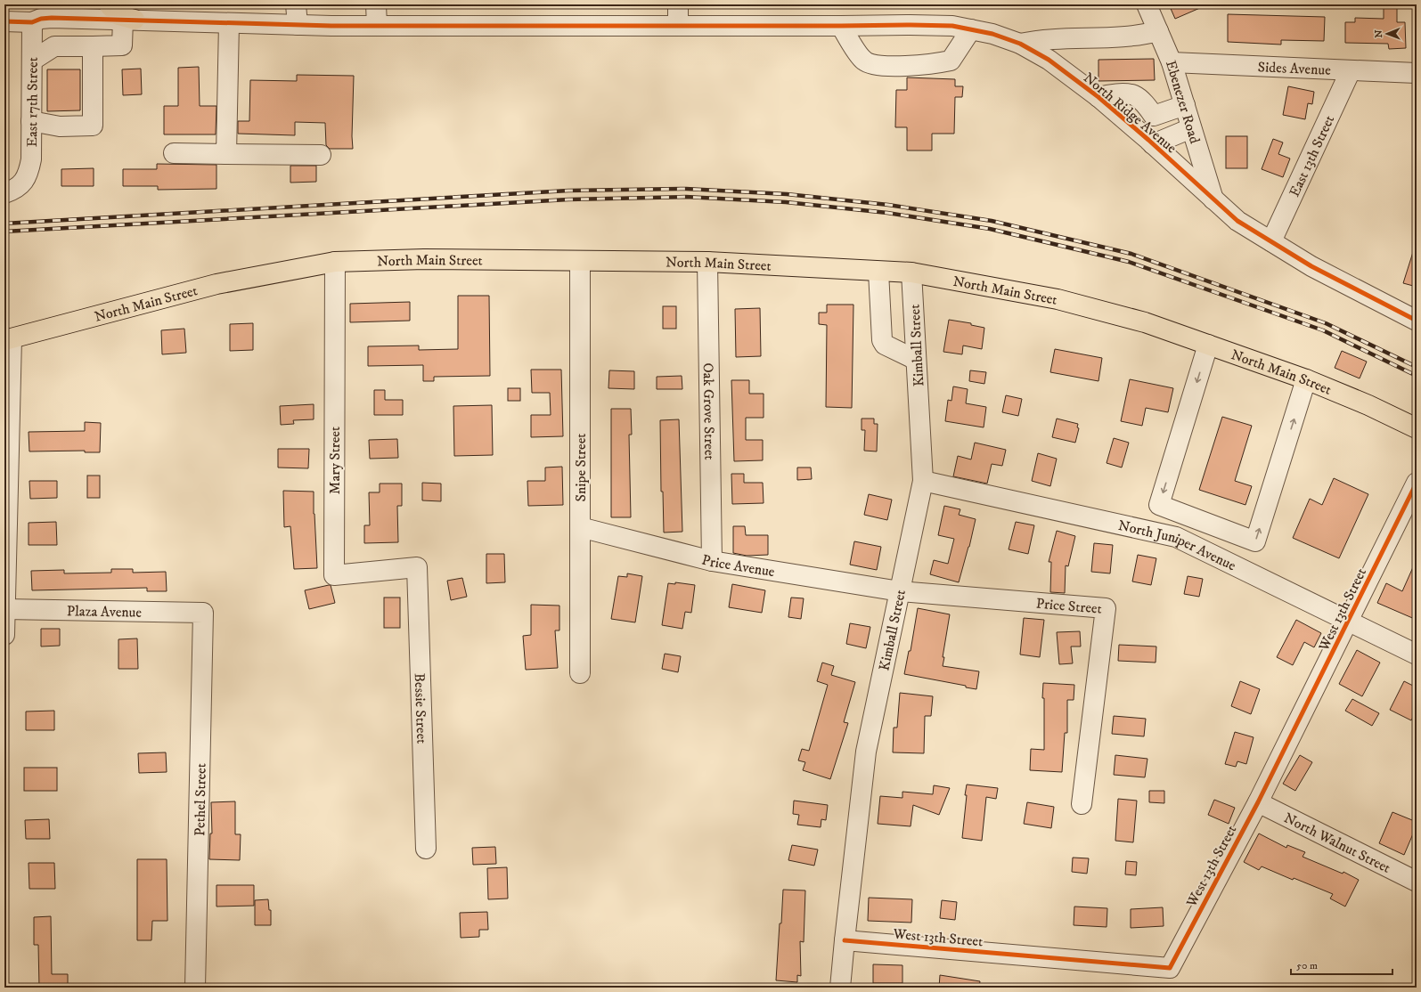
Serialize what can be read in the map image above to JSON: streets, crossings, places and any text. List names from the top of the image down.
{
  "streets": {
    "main road": ["North Main Street"],
    "street": [
      "Sides Avenue",
      "Ebenezer Road",
      "East 17th Street",
      "North Ridge Avenue",
      "East 13th Street",
      "Kimball Street",
      "Oak Grove Street",
      "Mary Street",
      "Snipe Street",
      "North Juniper Avenue",
      "Price Avenue",
      "Price Street",
      "West 13th Street",
      "Plaza Avenue",
      "Bessie Street",
      "Pethel Street",
      "North Walnut Street"
    ]
  },
  "crossings": [
    ["Sides Avenue", "Ebenezer Road"],
    ["Sides Avenue", "East 13th Street"],
    ["Ebenezer Road", "North Ridge Avenue"],
    ["East 17th Street", "North Ridge Avenue"],
    ["North Ridge Avenue", "East 13th Street"],
    ["North Main Street", "Kimball Street"],
    ["North Main Street", "Oak Grove Street"],
    ["North Main Street", "Mary Street"],
    ["North Main Street", "Snipe Street"],
    ["Kimball Street", "North Juniper Avenue"],
    ["Kimball Street", "Price Avenue"],
    ["Kimball Street", "Price Street"],
    ["Kimball Street", "West 13th Street"],
    ["Oak Grove Street", "Price Avenue"],
    ["Mary Street", "Bessie Street"],
    ["Snipe Street", "Price Avenue"],
    ["North Juniper Avenue", "West 13th Street"],
    ["Price Avenue", "Price Street"],
    ["West 13th Street", "North Walnut Street"],
    ["Plaza Avenue", "Pethel Street"]
  ],
  "scale_bar": "50 m",
  "north": "left"
}
